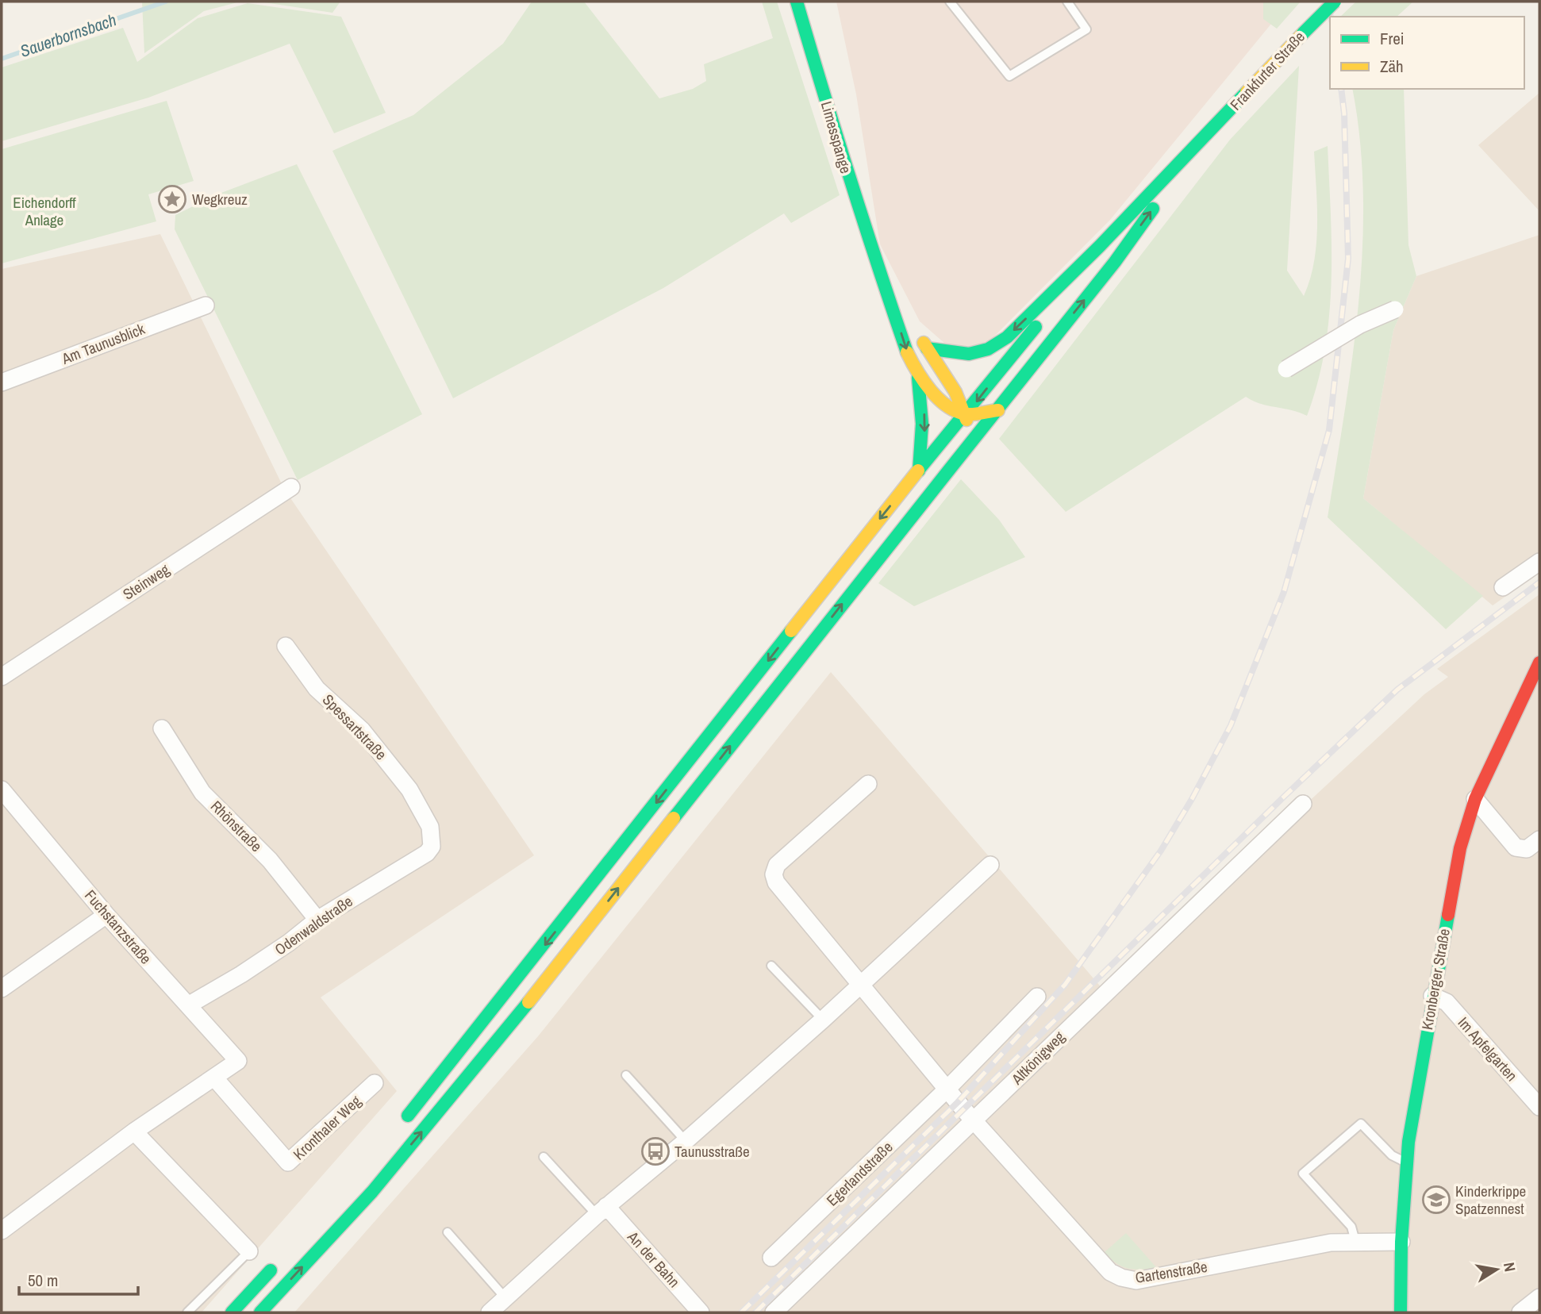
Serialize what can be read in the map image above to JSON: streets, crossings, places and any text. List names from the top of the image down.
{
  "streets": {
    "main road": ["Frankfurter Straße", "Limesspange", "Kronberger Straße"],
    "street": [
      "Am Taunusblick",
      "Steinweg",
      "Spessartstraße",
      "Rhönstraße",
      "Odenwaldstraße",
      "Fuchstanzstraße",
      "Im Apfelgarten",
      "Altkönigweg",
      "Kronthaler Weg",
      "Egerlandstraße",
      "An der Bahn",
      "Gartenstraße"
    ]
  },
  "crossings": [
    ["Spessartstraße", "Odenwaldstraße"],
    ["Rhönstraße", "Odenwaldstraße"],
    ["Odenwaldstraße", "Fuchstanzstraße"],
    ["Fuchstanzstraße", "Kronthaler Weg"],
    ["Kronberger Straße", "Im Apfelgarten"],
    ["Kronberger Straße", "Gartenstraße"],
    ["Altkönigweg", "Gartenstraße"]
  ],
  "water": ["Sauerbornsbach"],
  "parks": ["Eichendorff Anlage"],
  "places": {
    "place": ["Wegkreuz"],
    "bus stop": ["Taunusstraße"],
    "school or university": ["Kinderkrippe Spatzennest"]
  },
  "legend": ["Frei", "Zäh"],
  "scale_bar": "50 m",
  "north": "right"
}
